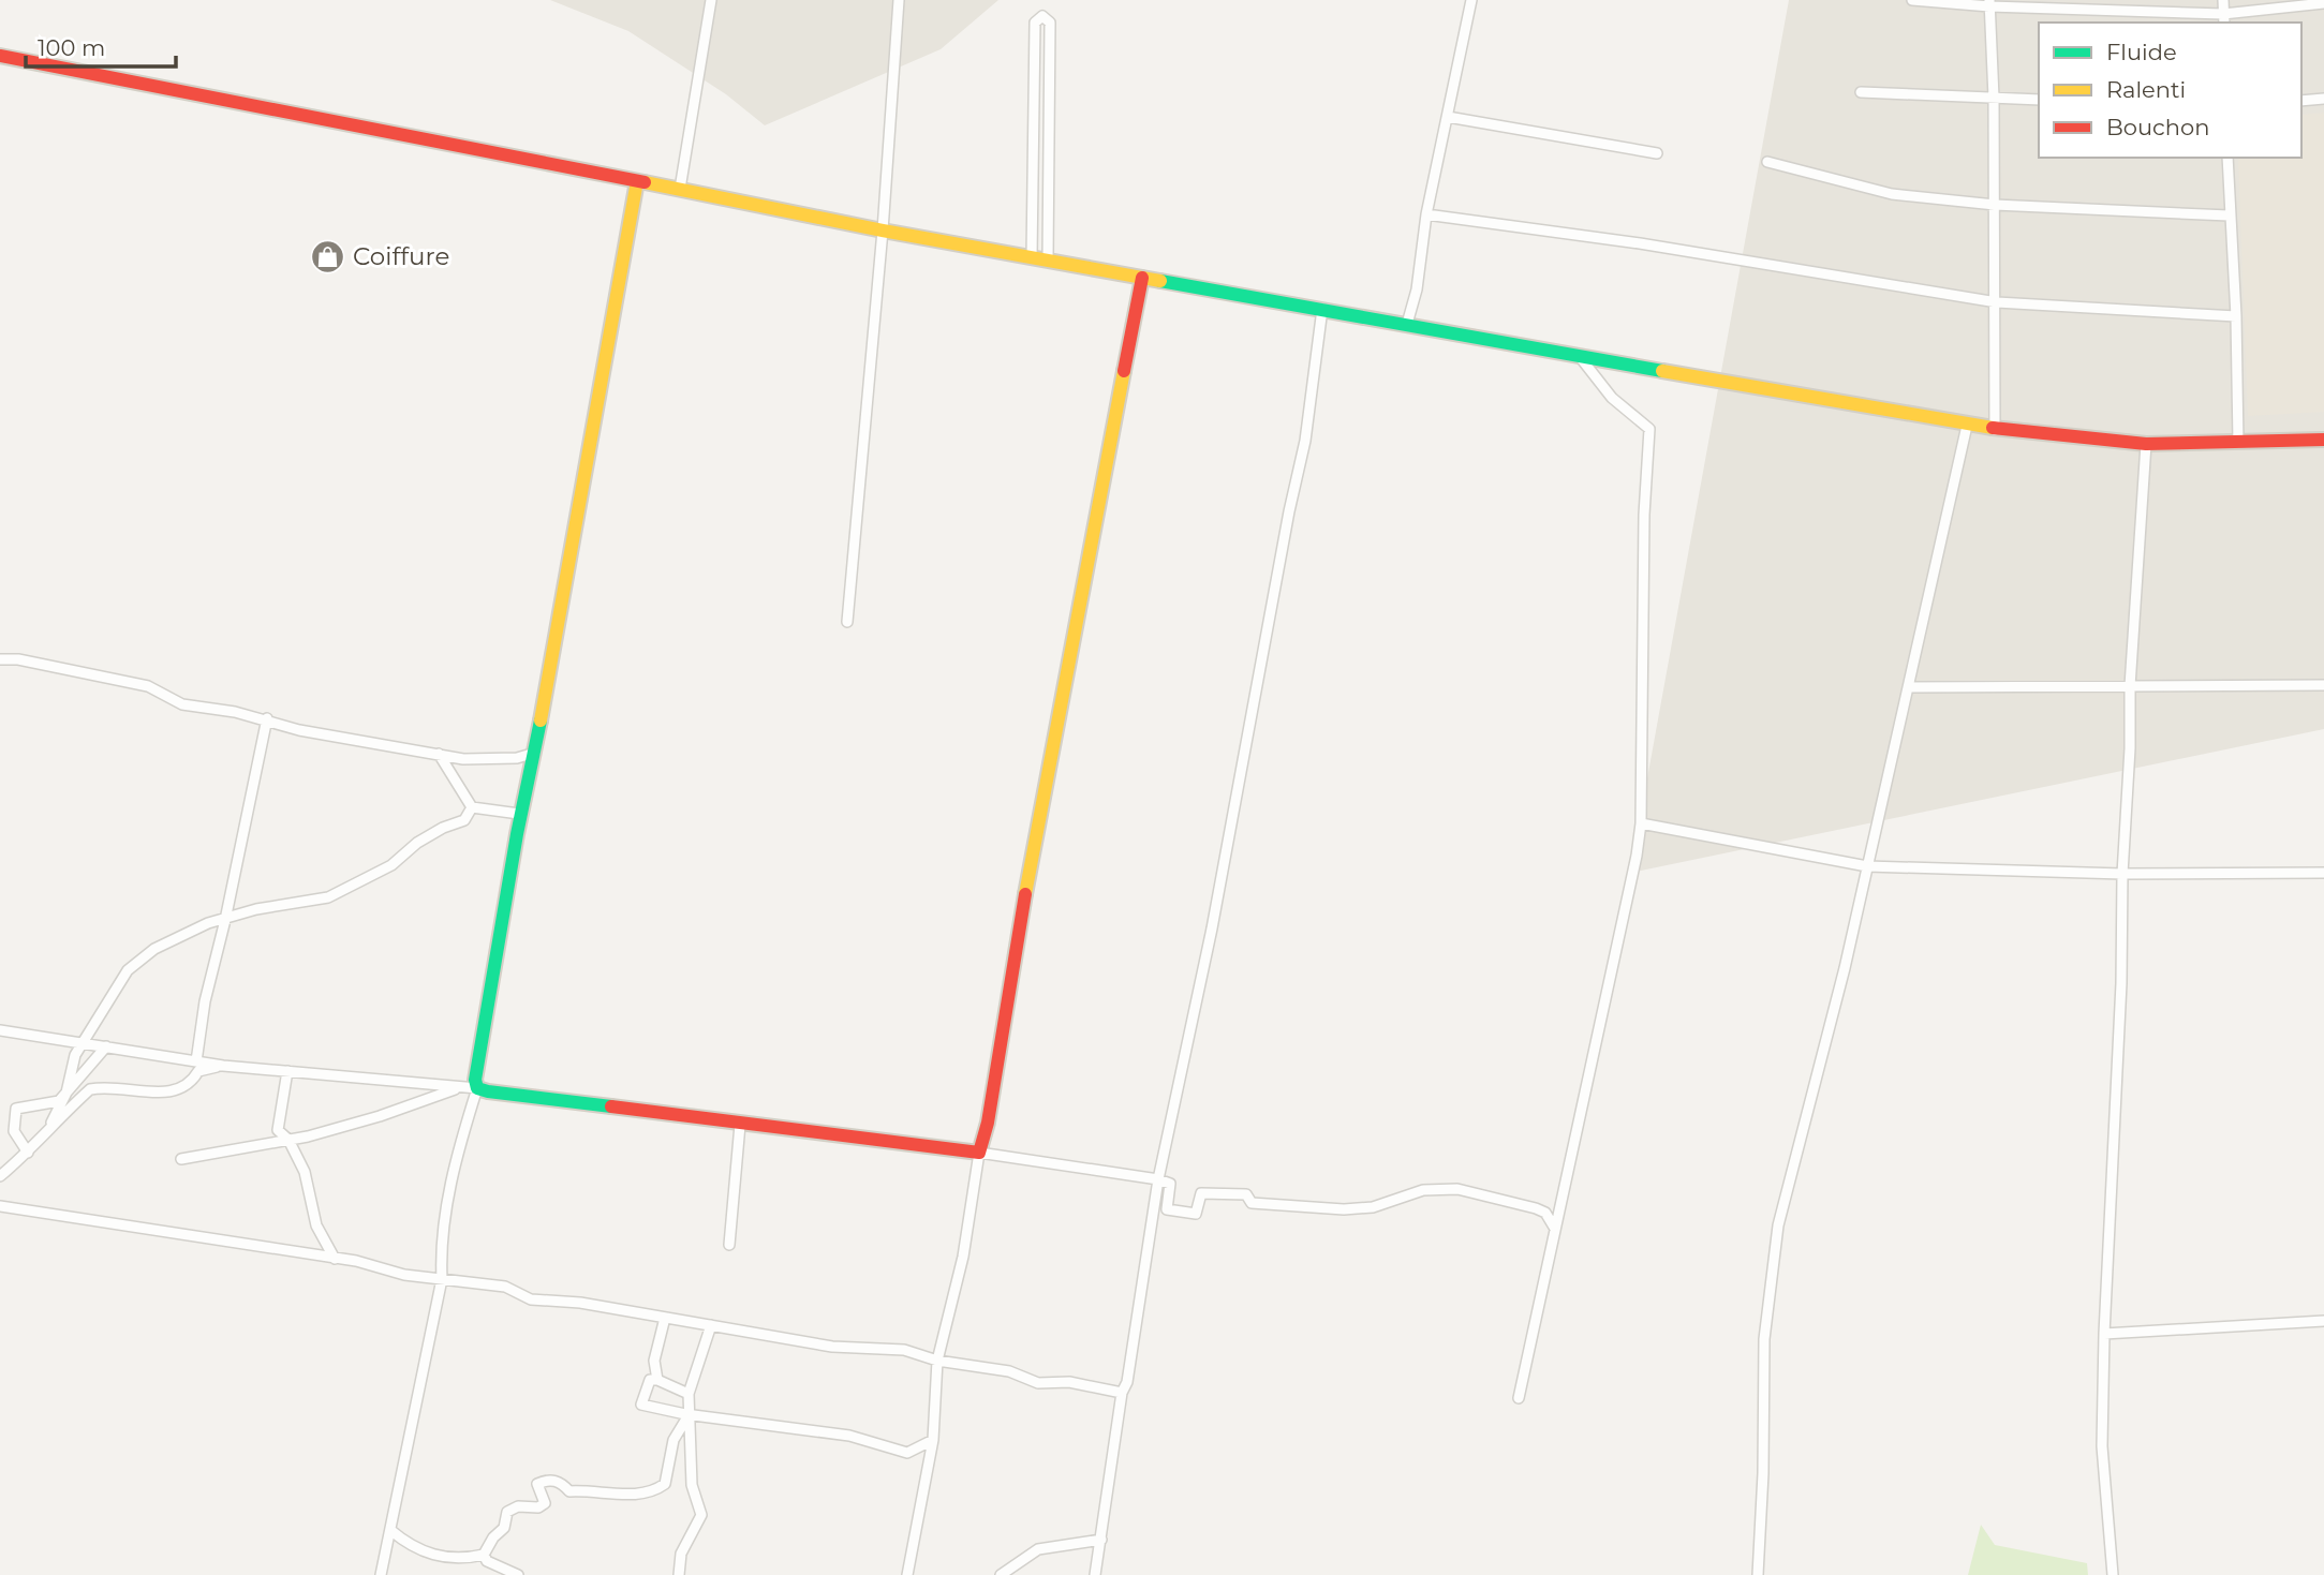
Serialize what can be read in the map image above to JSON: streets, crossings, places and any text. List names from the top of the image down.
{
  "places": {
    "shop": ["Coiffure"]
  },
  "legend": ["Fluide", "Ralenti", "Bouchon"],
  "scale_bar": "100 m"
}
